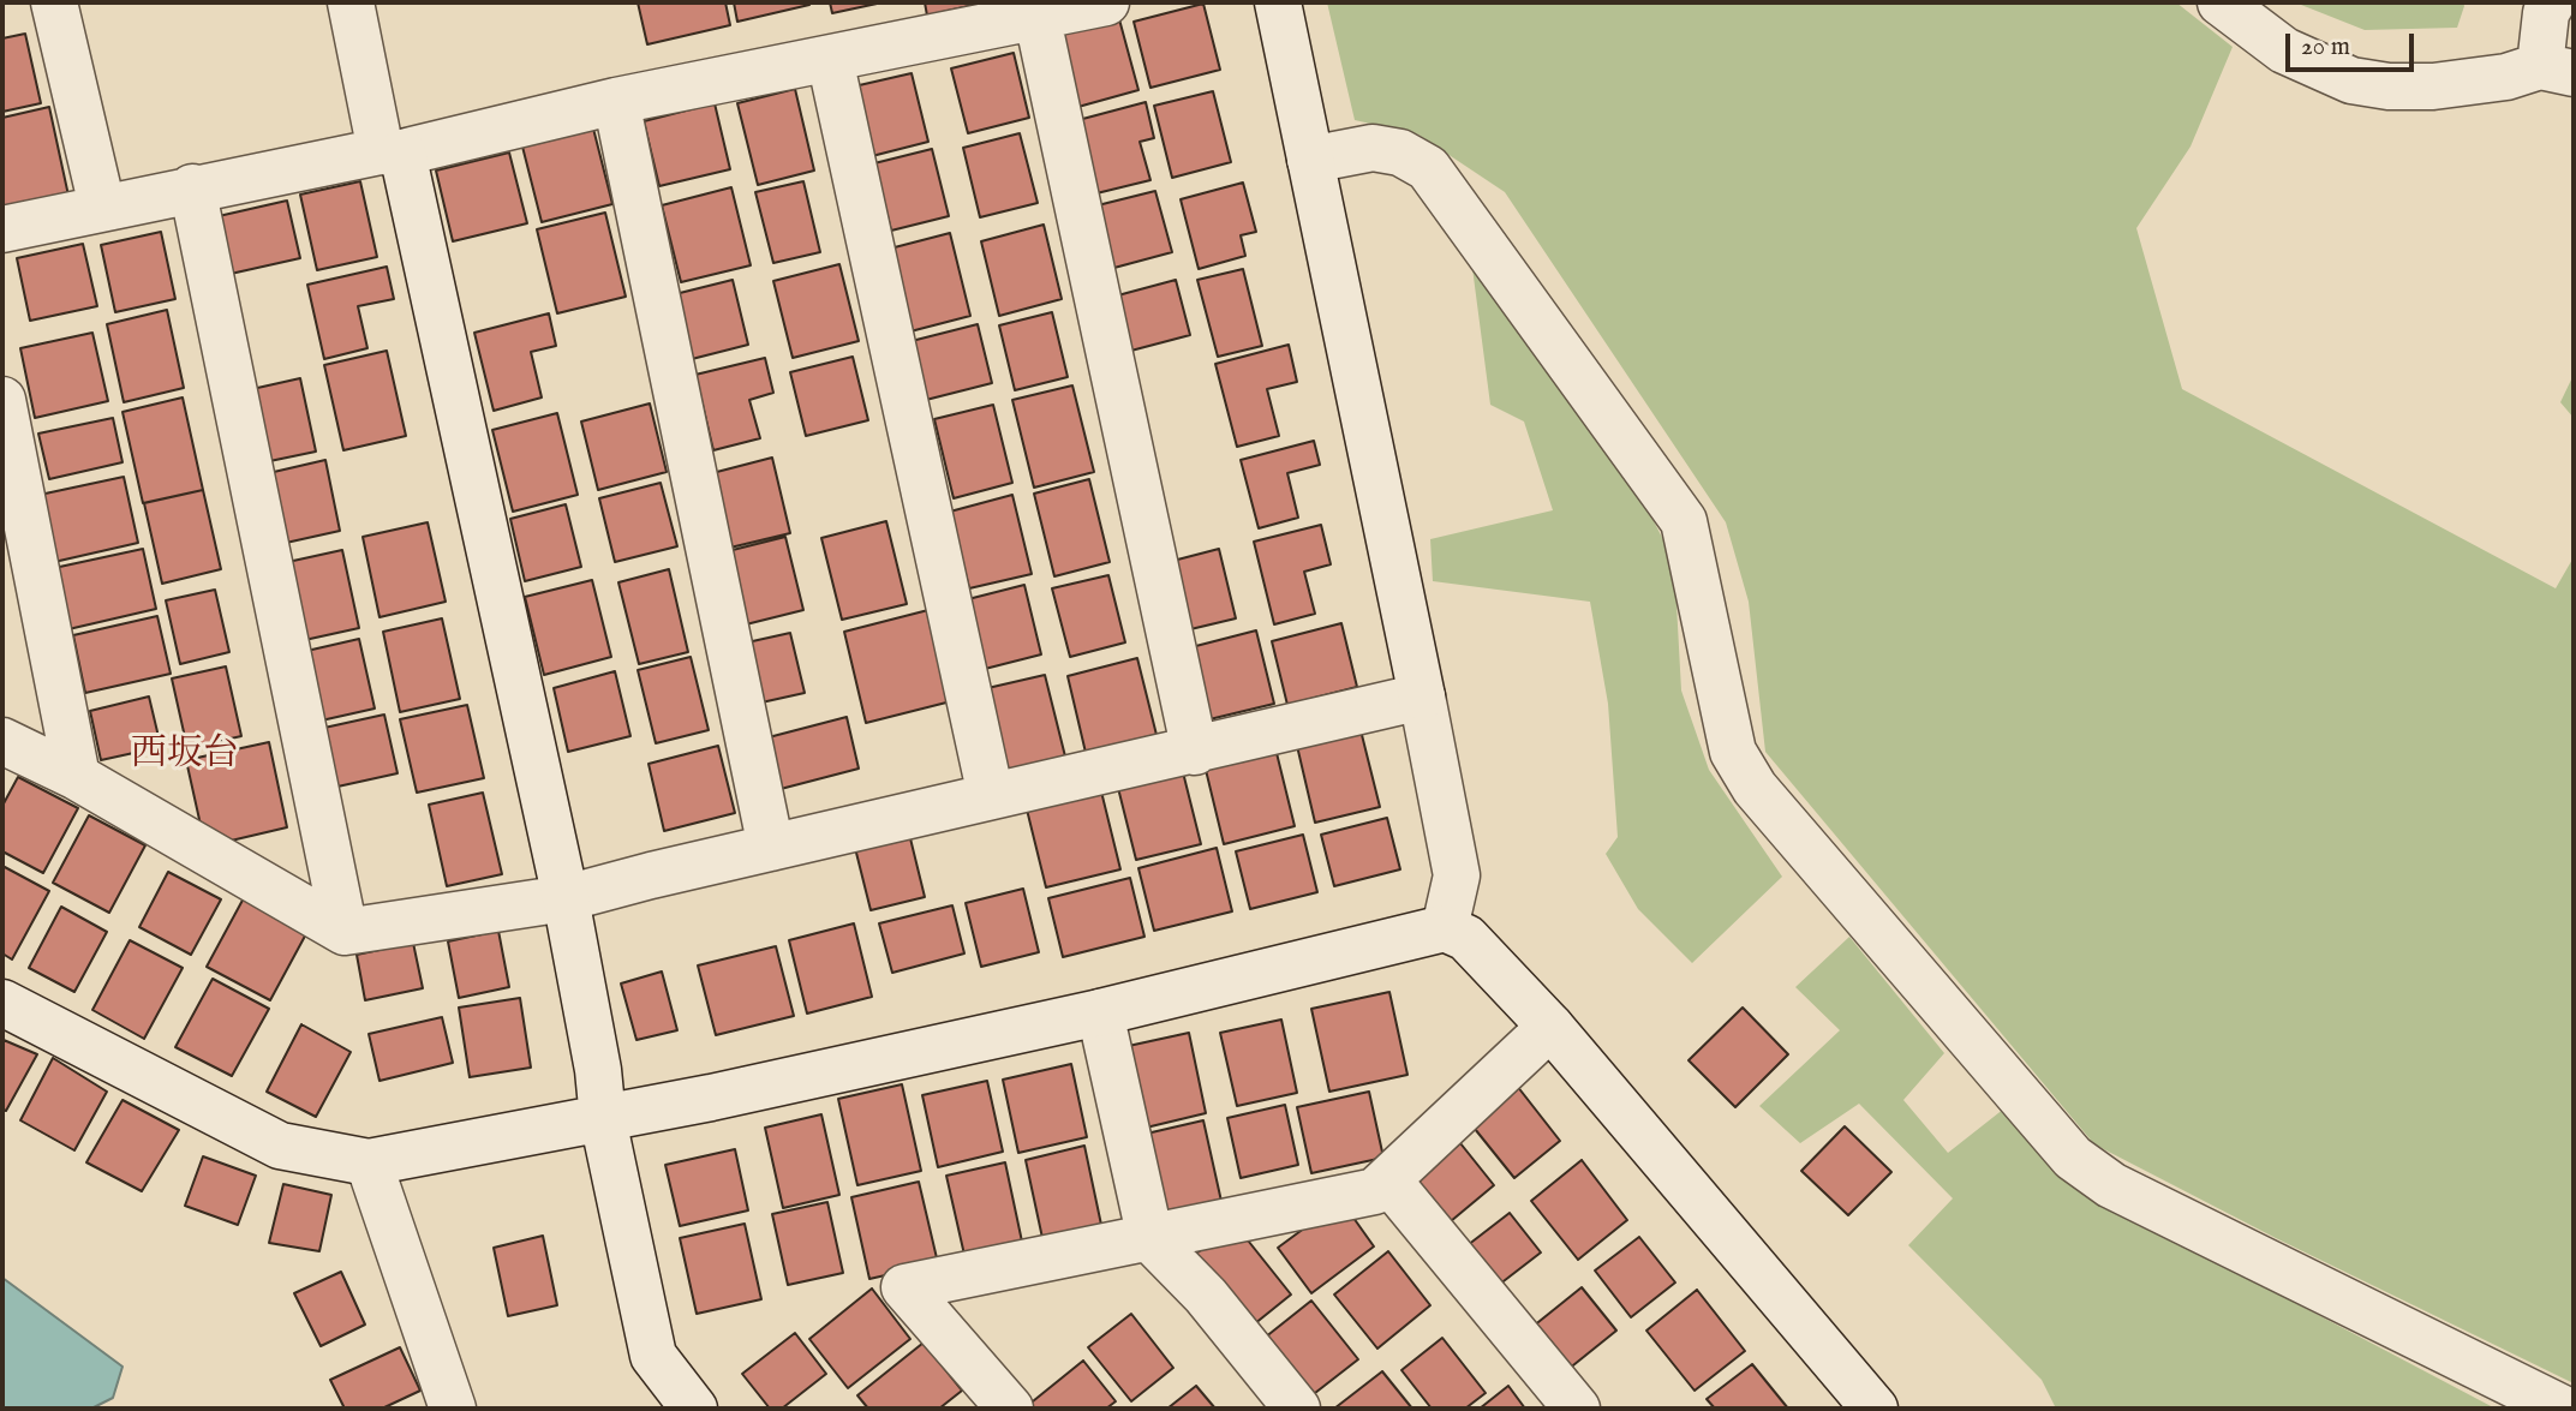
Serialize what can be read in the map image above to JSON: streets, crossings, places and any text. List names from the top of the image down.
{
  "districts": ["西坂台"],
  "scale_bar": "20 m"
}
